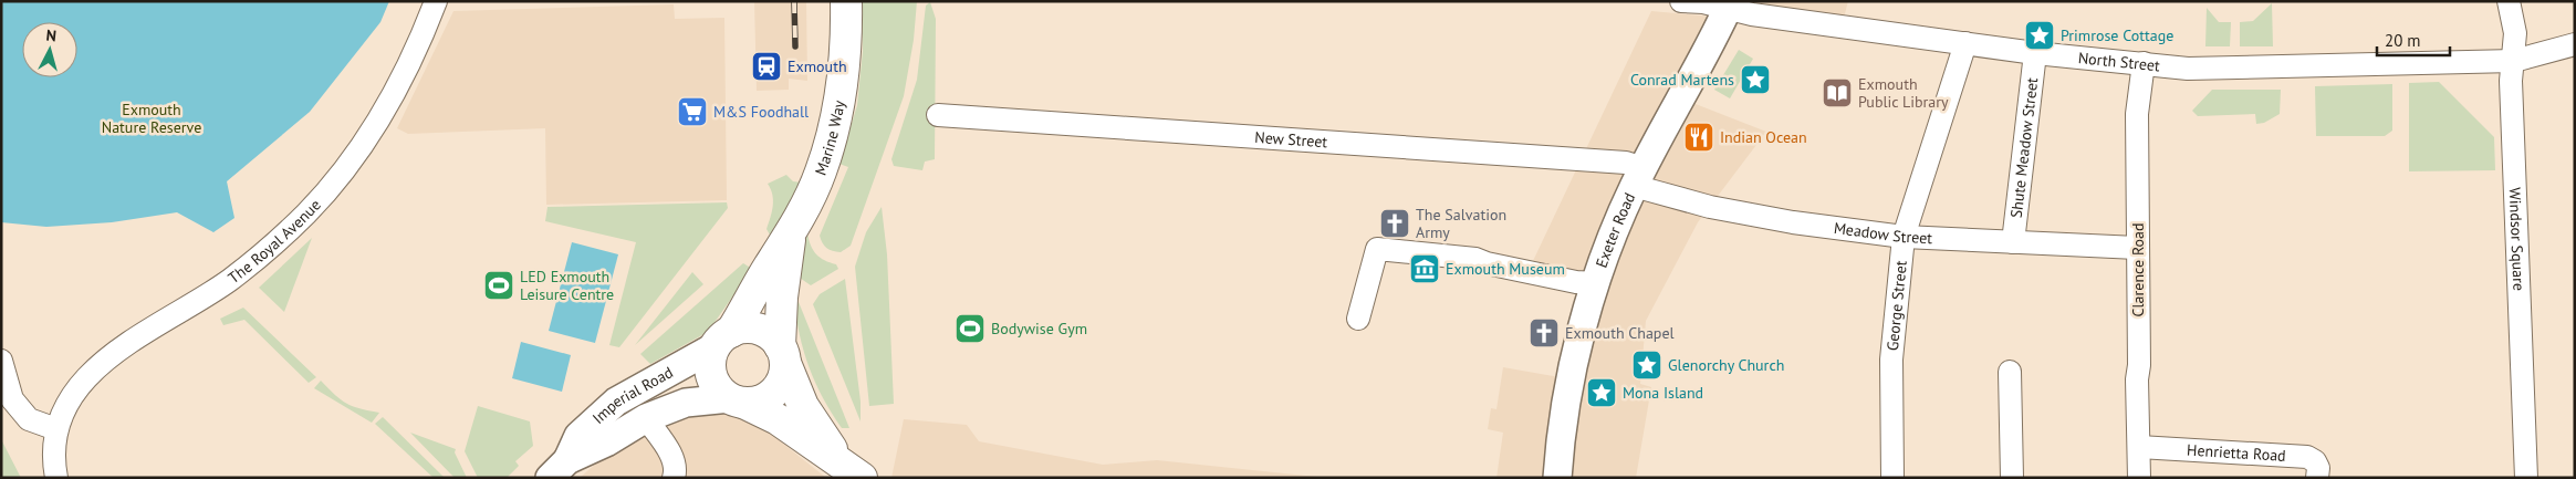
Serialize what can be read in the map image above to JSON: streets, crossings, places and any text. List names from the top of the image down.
{
  "streets": {
    "main road": ["Marine Way"],
    "street": [
      "North Street",
      "New Street",
      "Shute Meadow Street",
      "Exeter Road",
      "Meadow Street",
      "Windsor Square",
      "The Royal Avenue",
      "Clarence Road",
      "George Street",
      "Imperial Road",
      "Henrietta Road"
    ]
  },
  "crossings": [
    ["North Street", "Shute Meadow Street"],
    ["North Street", "Exeter Road"],
    ["North Street", "Windsor Square"],
    ["North Street", "Clarence Road"],
    ["North Street", "George Street"],
    ["Marine Way", "Imperial Road"],
    ["New Street", "Exeter Road"],
    ["New Street", "Meadow Street"],
    ["Shute Meadow Street", "Meadow Street"],
    ["Exeter Road", "Meadow Street"],
    ["Meadow Street", "Clarence Road"],
    ["Meadow Street", "George Street"],
    ["Clarence Road", "Henrietta Road"]
  ],
  "parks": ["Exmouth Nature Reserve"],
  "places": {
    "place": [
      "Primrose Cottage",
      "Conrad Martens",
      "Glenorchy Church",
      "Mona Island"
    ],
    "station": ["Exmouth"],
    "library": ["Exmouth Public Library"],
    "supermarket": ["M&S Foodhall"],
    "restaurant": ["Indian Ocean"],
    "church": ["The Salvation Army", "Exmouth Chapel"],
    "museum": ["Exmouth Museum"],
    "sports": ["LED Exmouth Leisure Centre", "Bodywise Gym"]
  },
  "scale_bar": "20 m",
  "north": "top"
}
